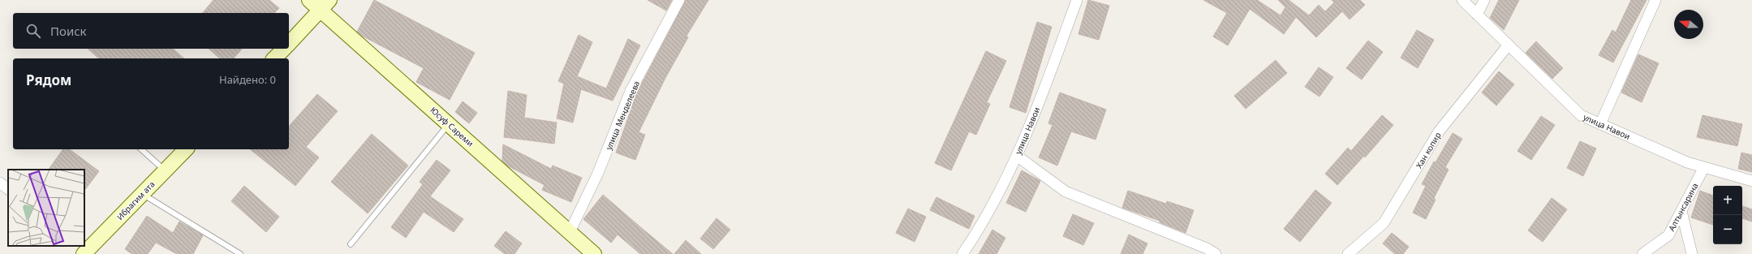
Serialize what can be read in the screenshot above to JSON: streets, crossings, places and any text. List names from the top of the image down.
{
  "streets": {
    "main road": ["Юсуф Сареми", "Ибрагим ата"],
    "street": [
      "улица Менделеева",
      "улица Навои",
      "Хан копир",
      "Алтынсарина"
    ]
  },
  "crossings": [
    ["улица Менделеева", "Юсуф Сареми"],
    ["улица Навои", "Хан копир"],
    ["улица Навои", "Алтынсарина"]
  ],
  "north": "left",
  "page": {
    "search": "Поиск",
    "heading": ["Рядом", "Найдено: 0"],
    "map_buttons": ["+", "−"]
  }
}
